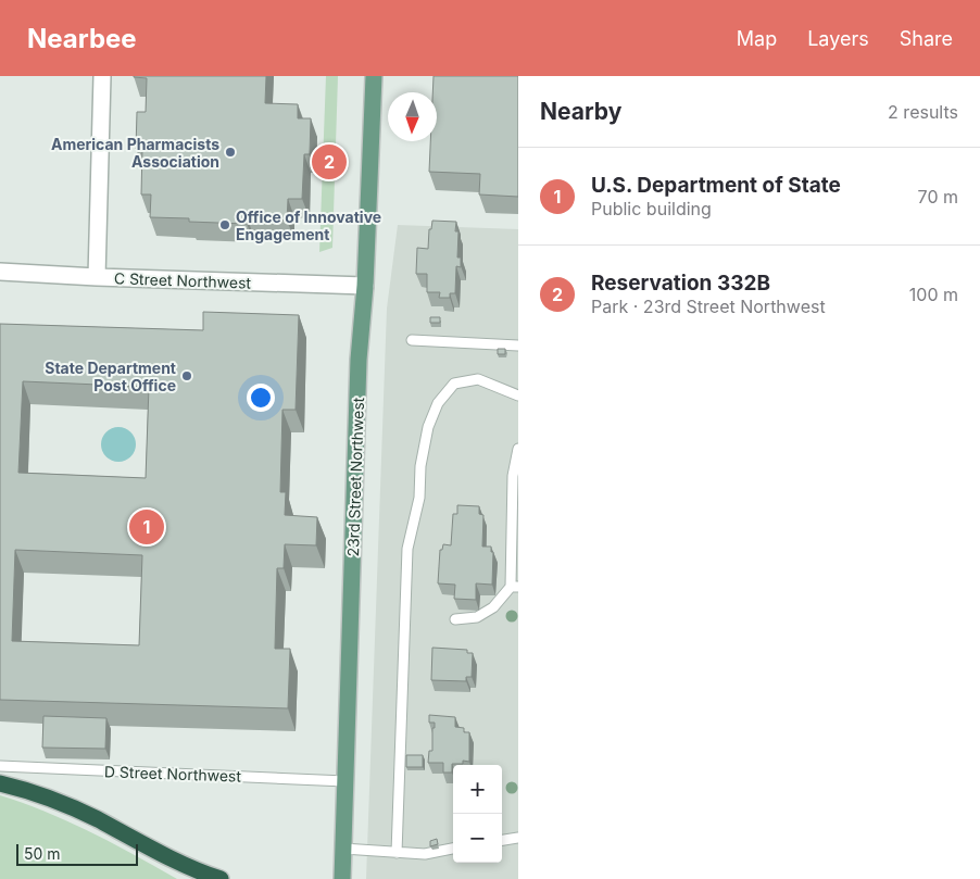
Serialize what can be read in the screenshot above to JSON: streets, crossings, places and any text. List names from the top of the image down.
{
  "streets": {
    "main road": ["23rd Street Northwest"],
    "street": ["C Street Northwest"],
    "lane": ["D Street Northwest"]
  },
  "crossings": [
    ["C Street Northwest", "23rd Street Northwest"],
    ["23rd Street Northwest", "D Street Northwest"]
  ],
  "places": ["American Pharmacists Association", "Office of Innovative Engagement", "State Department Post Office"],
  "scale_bar": "50 m",
  "north": "bottom",
  "page": {
    "header": "Nearbee",
    "nav": ["Map", "Layers", "Share"],
    "heading": ["Nearby", "2 results"],
    "pins": ["2", "1"],
    "list": [
      {
        "mark": "1",
        "name": "U.S. Department of State",
        "note": "Public building",
        "value": "70 m"
      },
      {
        "mark": "2",
        "name": "Reservation 332B",
        "note": "Park · 23rd Street Northwest",
        "value": "100 m"
      }
    ],
    "map_buttons": ["+", "−"],
    "scale": "50 m"
  }
}
